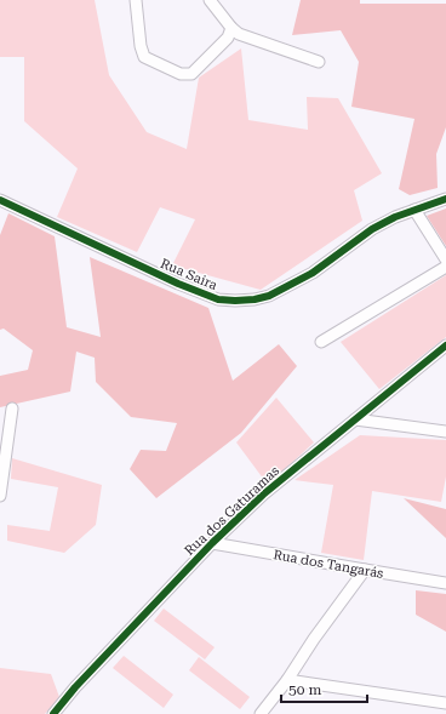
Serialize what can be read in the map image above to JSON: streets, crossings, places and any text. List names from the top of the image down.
{
  "streets": {
    "street": ["Rua Saira", "Rua dos Gaturamas", "Rua dos Tangarás"]
  },
  "crossings": [
    ["Rua dos Gaturamas", "Rua dos Tangarás"]
  ],
  "scale_bar": "50 m"
}
